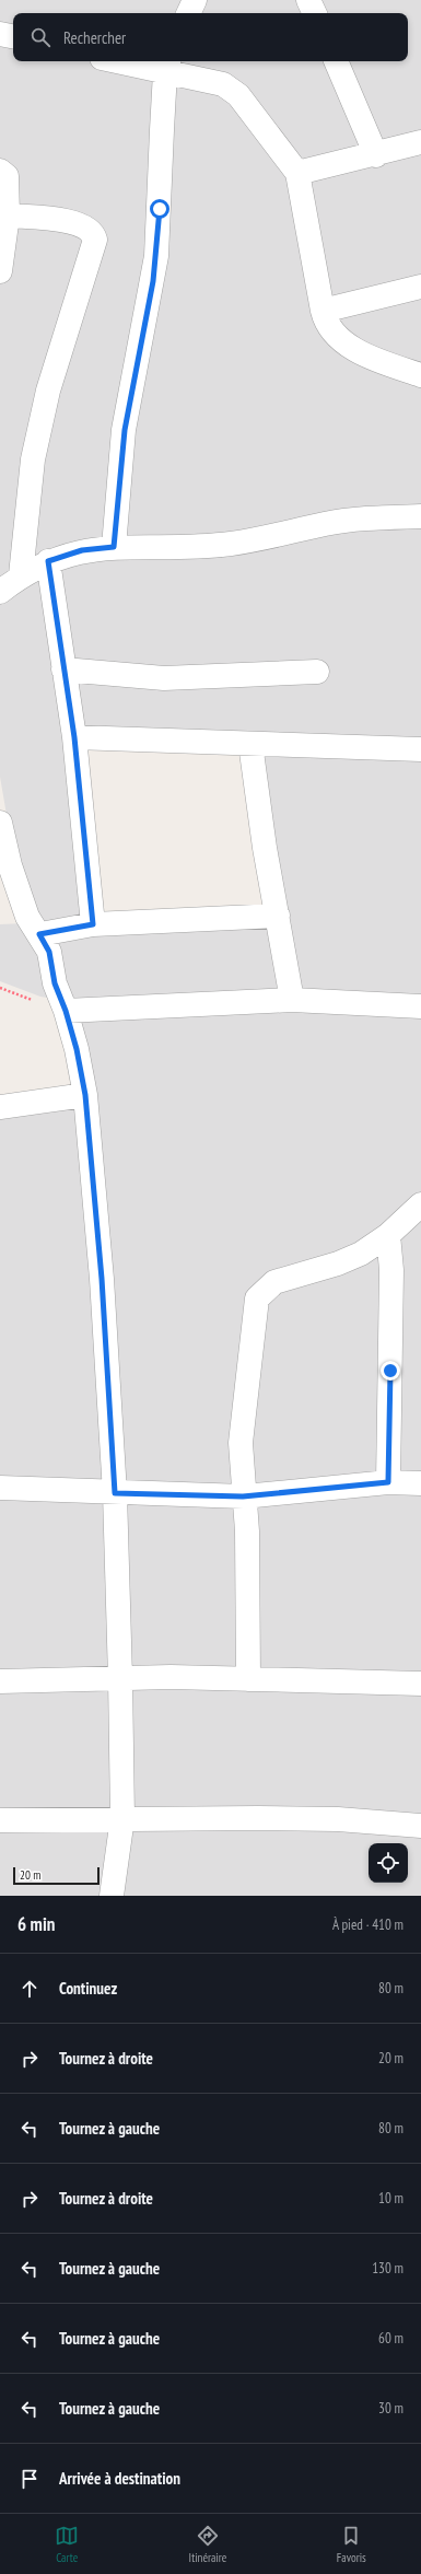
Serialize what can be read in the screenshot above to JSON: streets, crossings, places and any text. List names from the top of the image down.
{
  "scale_bar": "20 m",
  "page": {
    "search": "Rechercher",
    "scale": "20 m",
    "heading": ["6 min", "À pied · 410 m"],
    "list": [
      ["Continuez", "80 m"],
      ["Tournez à droite", "20 m"],
      ["Tournez à gauche", "80 m"],
      ["Tournez à droite", "10 m"],
      ["Tournez à gauche", "130 m"],
      ["Tournez à gauche", "60 m"],
      ["Tournez à gauche", "30 m"],
      "Arrivée à destination"
    ],
    "nav": ["Carte", "Itinéraire", "Favoris"]
  }
}
